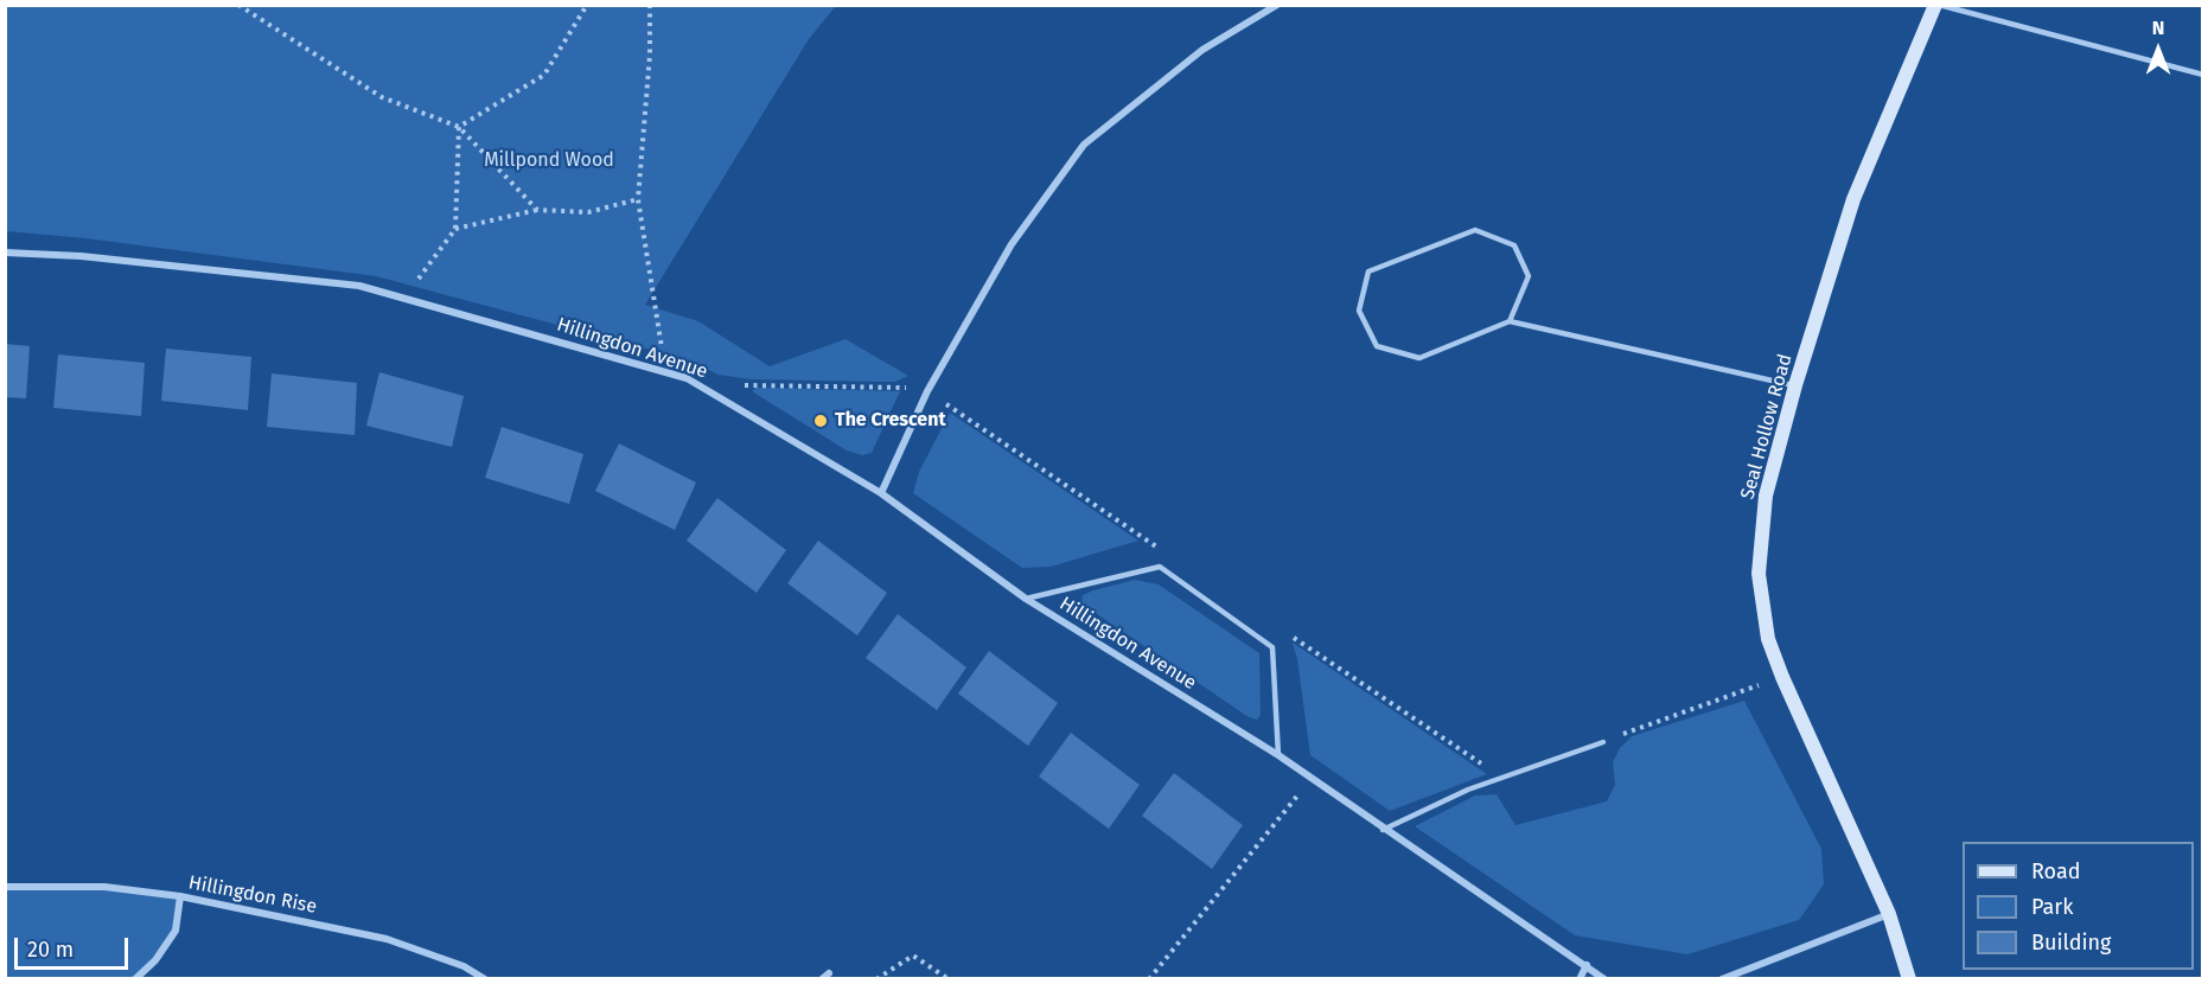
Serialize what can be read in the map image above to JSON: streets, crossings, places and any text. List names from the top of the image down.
{
  "streets": {
    "main road": ["Seal Hollow Road"],
    "street": ["Hillingdon Avenue", "Hillingdon Rise"]
  },
  "parks": ["Millpond Wood"],
  "places": ["The Crescent"],
  "legend": ["Road", "Park", "Building"],
  "scale_bar": "20 m",
  "north": "top"
}
